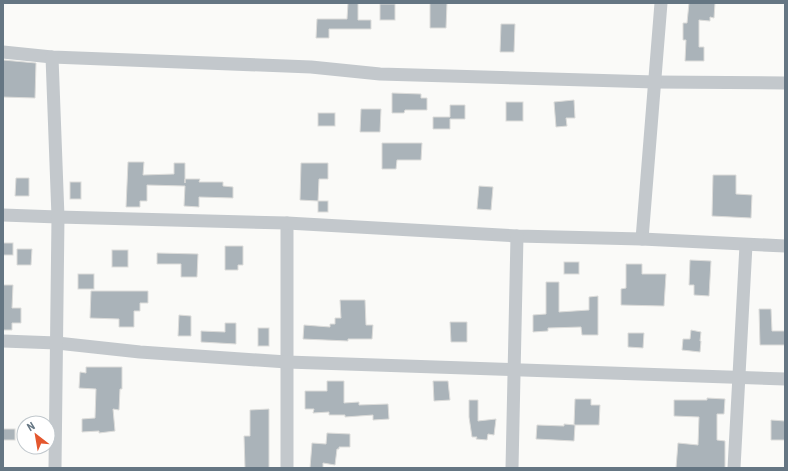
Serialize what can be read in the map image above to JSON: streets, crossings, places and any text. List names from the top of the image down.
{
  "north": "top left"
}
